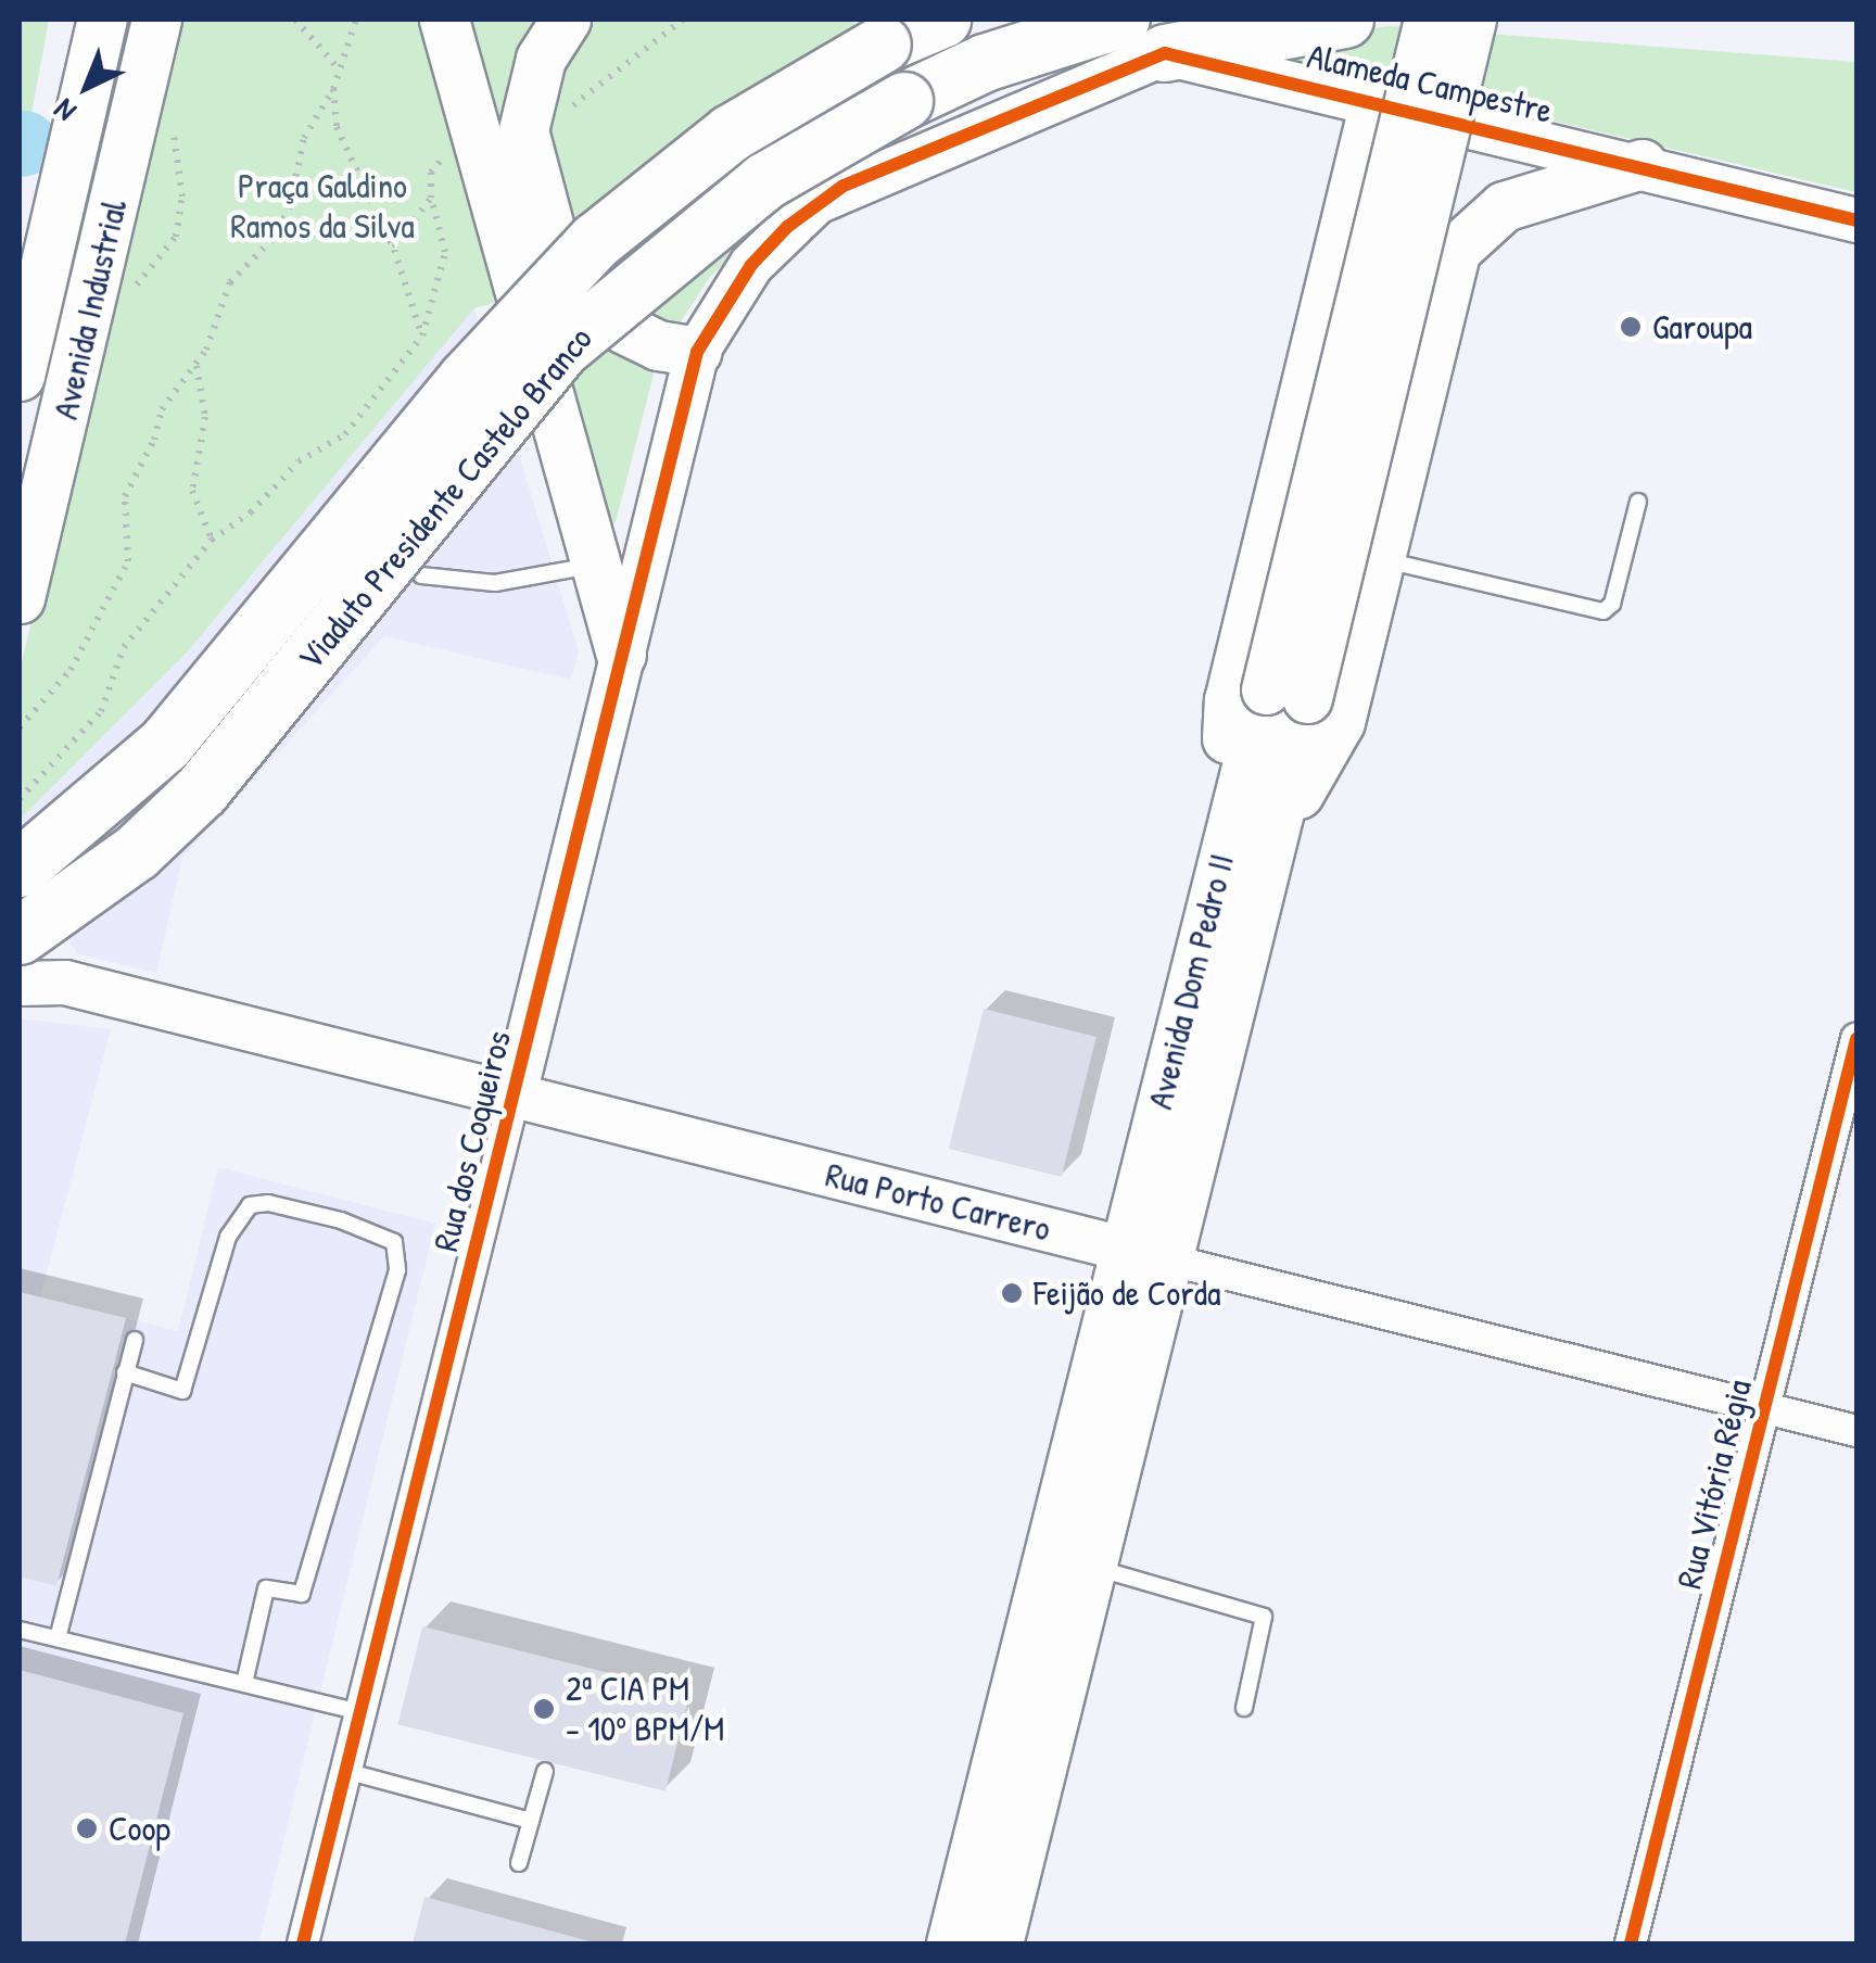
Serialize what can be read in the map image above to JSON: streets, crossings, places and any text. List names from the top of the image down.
{
  "streets": {
    "highway": ["Viaduto Presidente Castelo Branco"],
    "main road": ["Avenida Industrial", "Avenida Dom Pedro II"],
    "street": [
      "Alameda Campestre",
      "Rua dos Coqueiros",
      "Rua Porto Carrero",
      "Rua Vitória Régia"
    ]
  },
  "crossings": [
    ["Avenida Dom Pedro II", "Rua Porto Carrero"],
    ["Rua dos Coqueiros", "Rua Porto Carrero"],
    ["Rua Porto Carrero", "Rua Vitória Régia"]
  ],
  "parks": ["Praça Galdino Ramos da Silva"],
  "places": [
    "Garoupa",
    "Feijão de Corda",
    "2ª CIA PM - 10º BPM/M",
    "Coop"
  ],
  "north": "bottom left"
}
